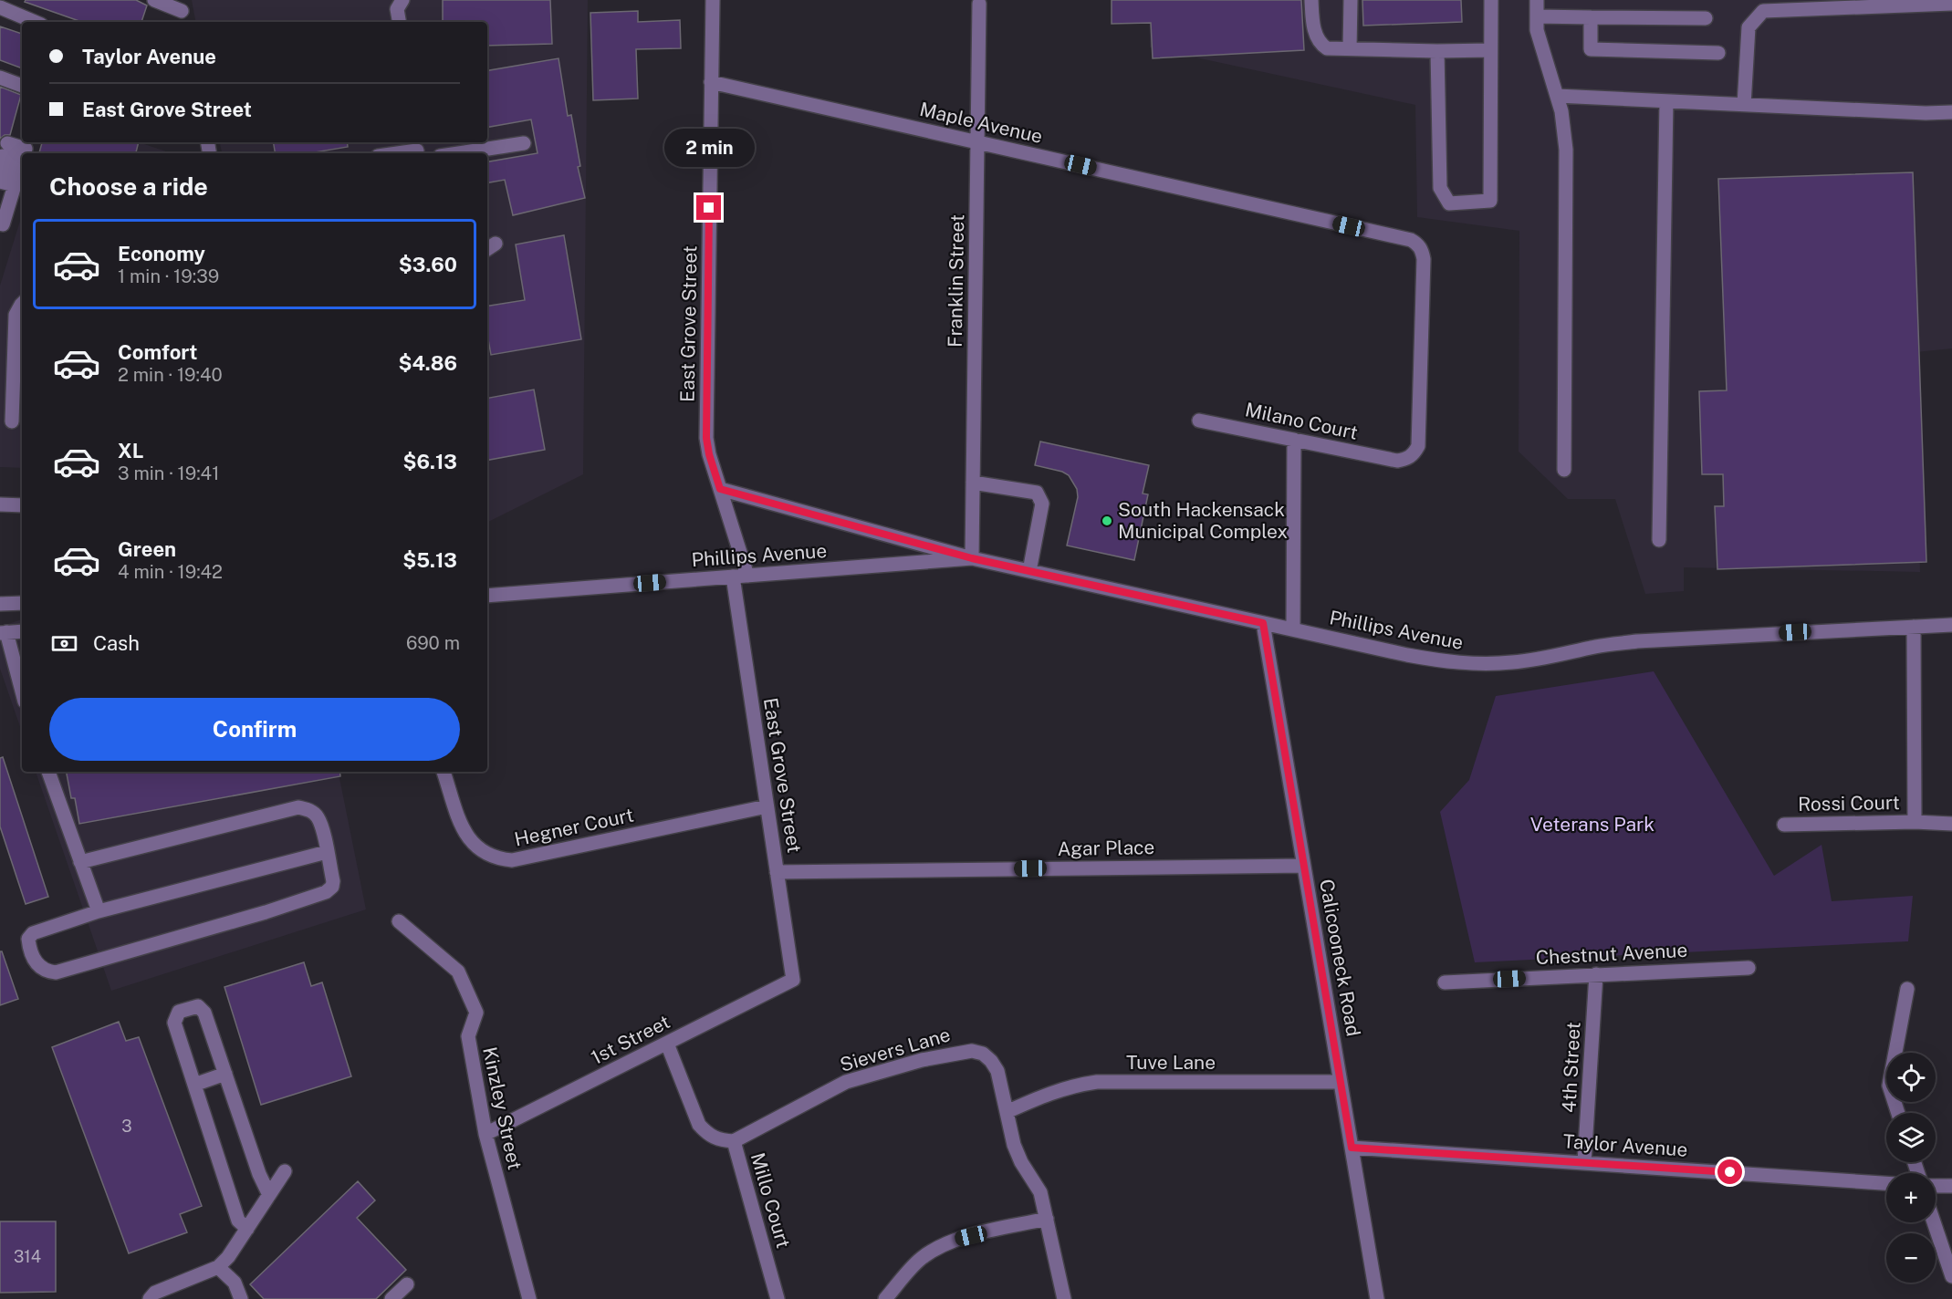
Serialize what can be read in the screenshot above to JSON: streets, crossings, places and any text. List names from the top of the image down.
{
  "streets": {
    "street": [
      "Maple Avenue",
      "Franklin Street",
      "East Grove Street",
      "Milano Court",
      "Phillips Avenue",
      "Rossi Court",
      "Hegner Court",
      "Agar Place",
      "Chestnut Avenue",
      "Calicooneck Road",
      "1st Street",
      "Sievers Lane",
      "Tuve Lane",
      "4th Street",
      "Kinzley Street",
      "Taylor Avenue",
      "Millo Court"
    ]
  },
  "crossings": [
    ["Maple Avenue", "Franklin Street"],
    ["Maple Avenue", "East Grove Street"],
    ["Maple Avenue", "Milano Court"],
    ["Franklin Street", "Phillips Avenue"],
    ["East Grove Street", "Phillips Avenue"],
    ["East Grove Street", "Hegner Court"],
    ["East Grove Street", "Agar Place"],
    ["East Grove Street", "1st Street"],
    ["Phillips Avenue", "Calicooneck Road"],
    ["Agar Place", "Calicooneck Road"],
    ["Chestnut Avenue", "4th Street"],
    ["Calicooneck Road", "Tuve Lane"],
    ["Calicooneck Road", "Taylor Avenue"],
    ["1st Street", "Kinzley Street"],
    ["1st Street", "Millo Court"],
    ["Sievers Lane", "Tuve Lane"],
    ["Sievers Lane", "Millo Court"],
    ["4th Street", "Taylor Avenue"]
  ],
  "parks": ["Veterans Park"],
  "places": ["South Hackensack Municipal Complex"],
  "house_numbers": ["3", "314"],
  "page": {
    "banner": ["Taylor Avenue", "East Grove Street"],
    "bubble": "2 min",
    "heading": "Choose a ride",
    "list": [
      {
        "name": "Economy",
        "note": "1 min · 19:39",
        "value": "$3.60"
      },
      {
        "name": "Comfort",
        "note": "2 min · 19:40",
        "value": "$4.86"
      },
      {
        "name": "XL",
        "note": "3 min · 19:41",
        "value": "$6.13"
      },
      {
        "name": "Green",
        "note": "4 min · 19:42",
        "value": "$5.13"
      }
    ],
    "pay": ["Cash", "690 m"],
    "buttons": "Confirm",
    "map_buttons": ["+", "−"]
  }
}
